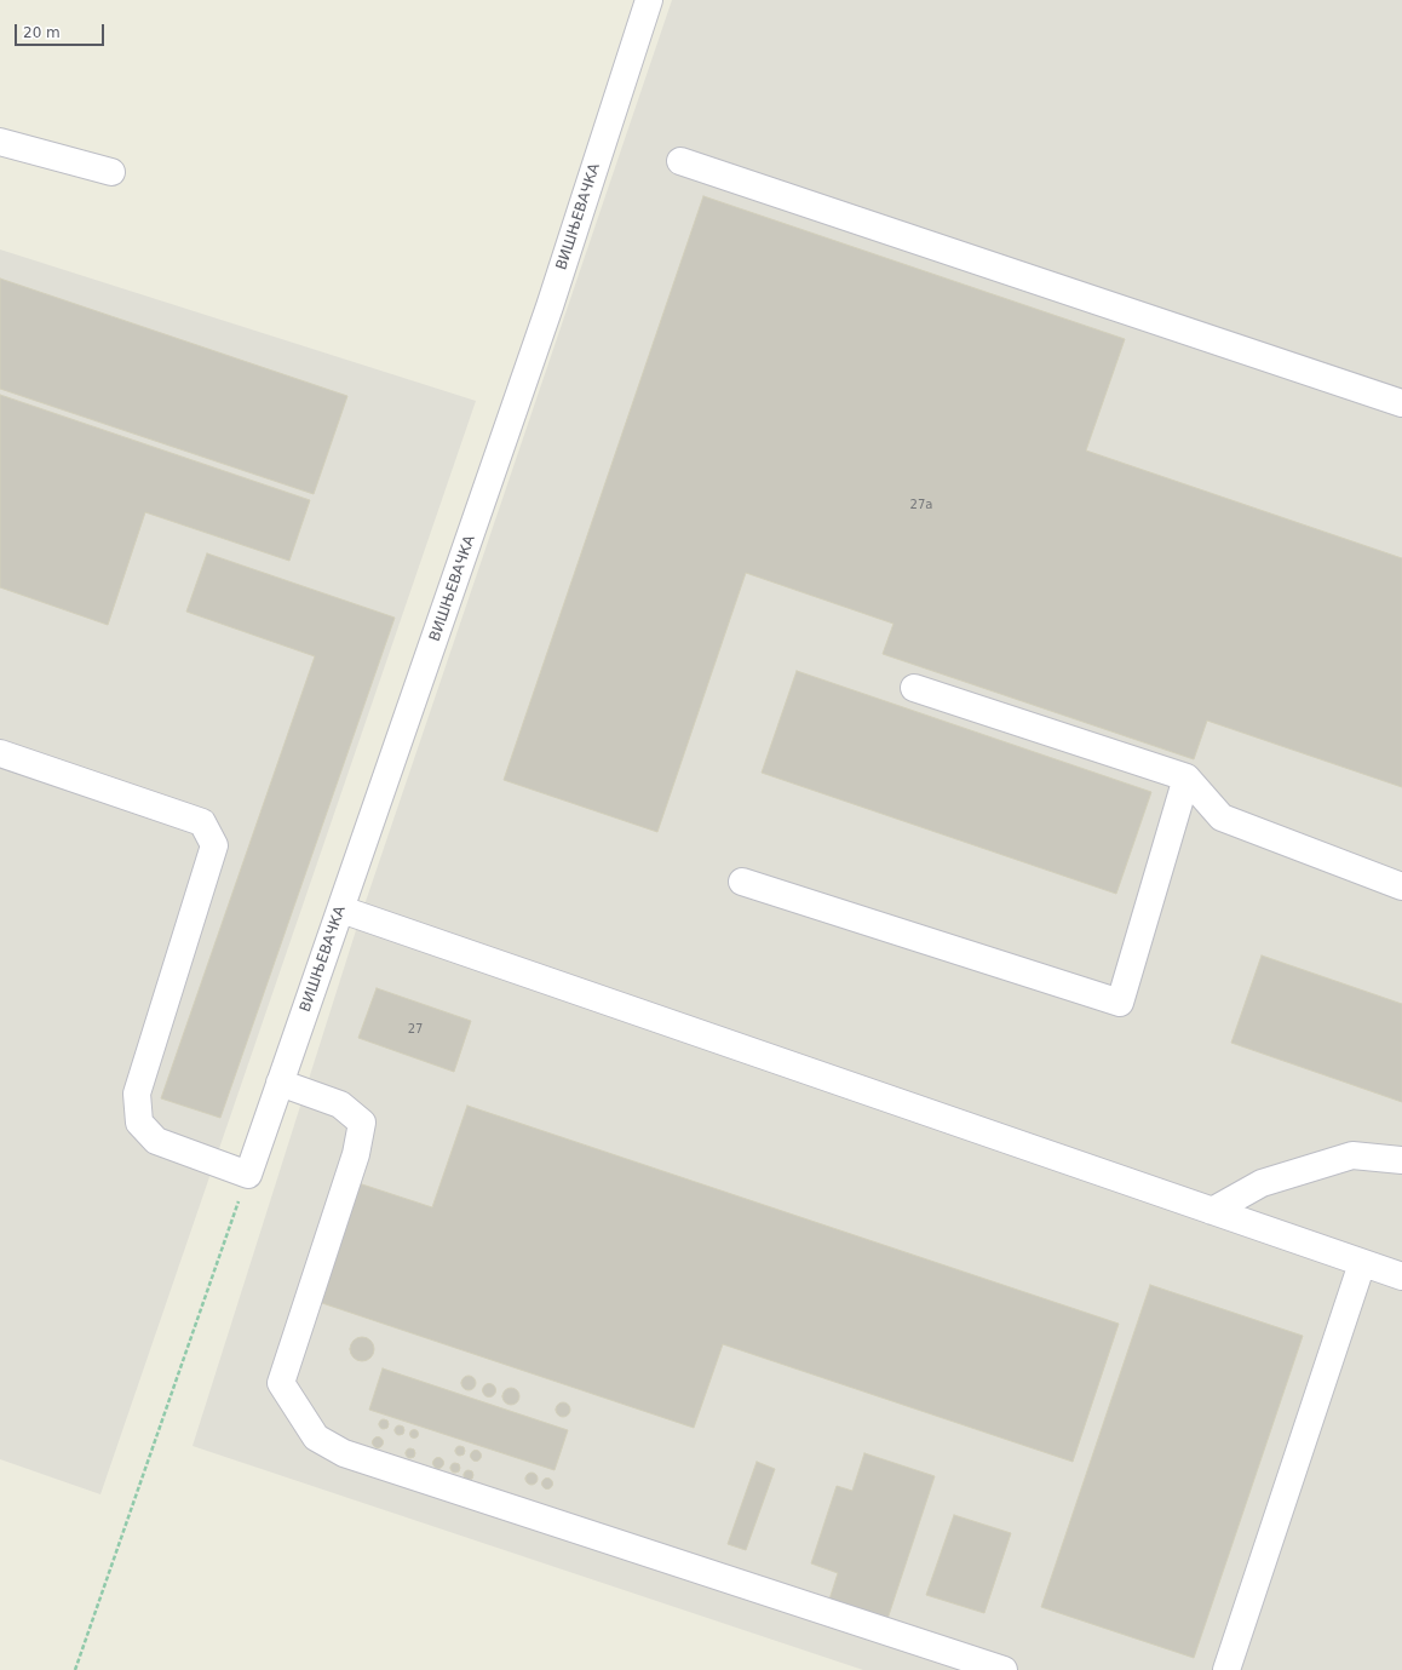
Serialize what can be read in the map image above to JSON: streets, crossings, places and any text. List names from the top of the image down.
{
  "streets": {
    "street": ["ВИШЊЕВАЧКА"]
  },
  "house_numbers": ["27a", "27"],
  "scale_bar": "20 m"
}
